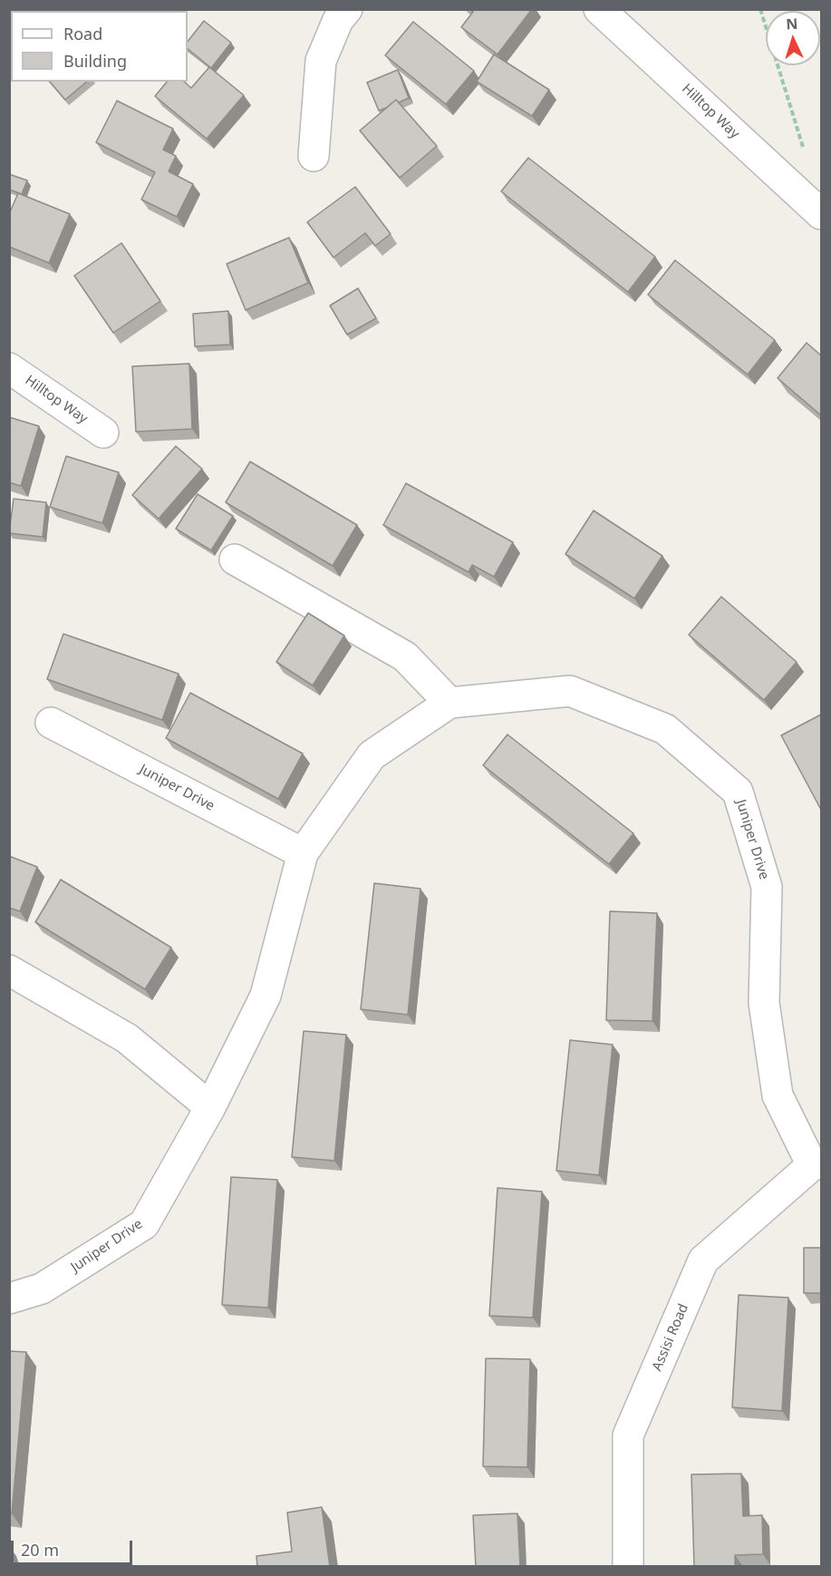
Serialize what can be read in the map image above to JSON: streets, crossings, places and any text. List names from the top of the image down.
{
  "streets": {
    "street": ["Hilltop Way", "Juniper Drive", "Assisi Road"]
  },
  "crossings": [
    ["Juniper Drive", "Assisi Road"]
  ],
  "legend": ["Road", "Building"],
  "scale_bar": "20 m",
  "north": "top"
}
